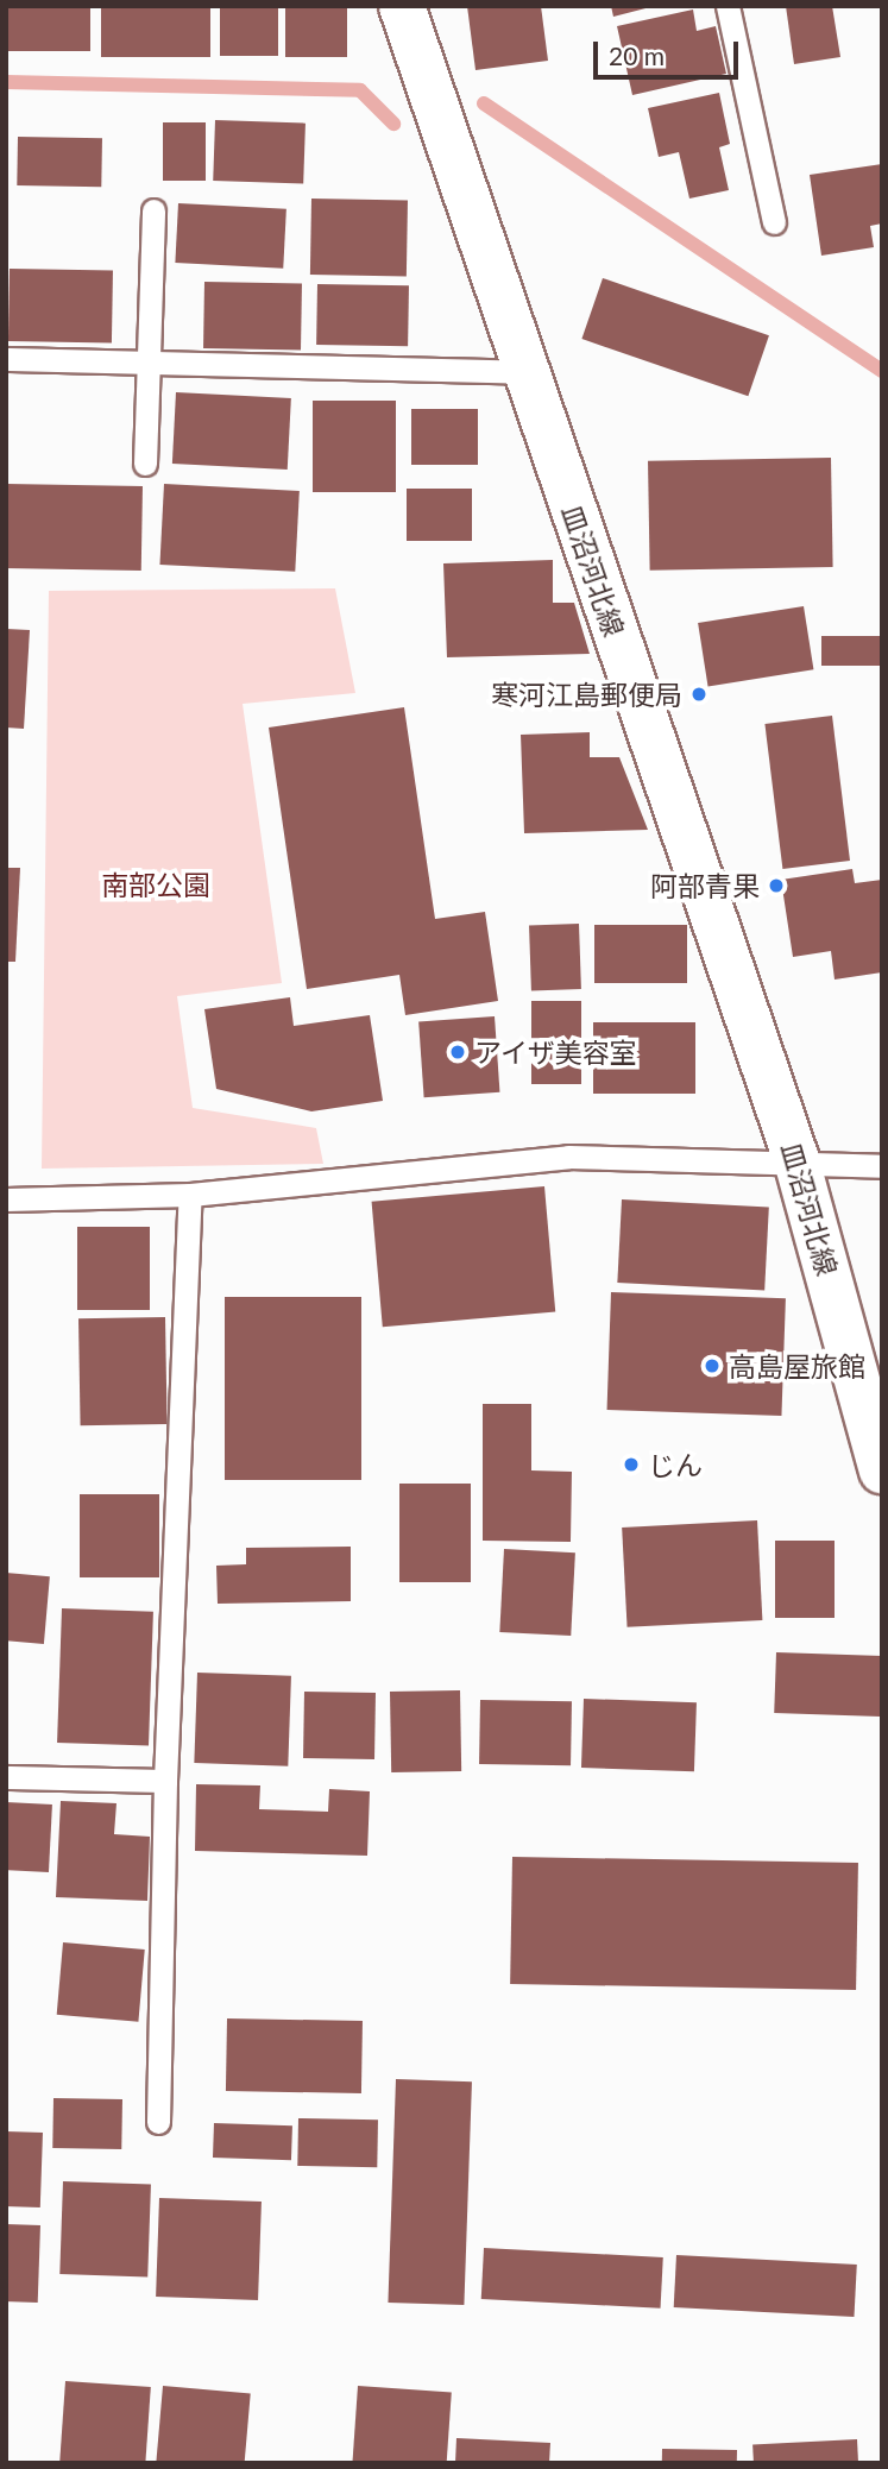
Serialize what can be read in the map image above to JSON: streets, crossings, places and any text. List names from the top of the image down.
{
  "streets": {
    "main road": ["皿沼河北線"]
  },
  "parks": ["南部公園"],
  "places": [
    "寒河江島郵便局",
    "阿部青果",
    "アイザ美容室",
    "高島屋旅館",
    "じん"
  ],
  "scale_bar": "20 m"
}
